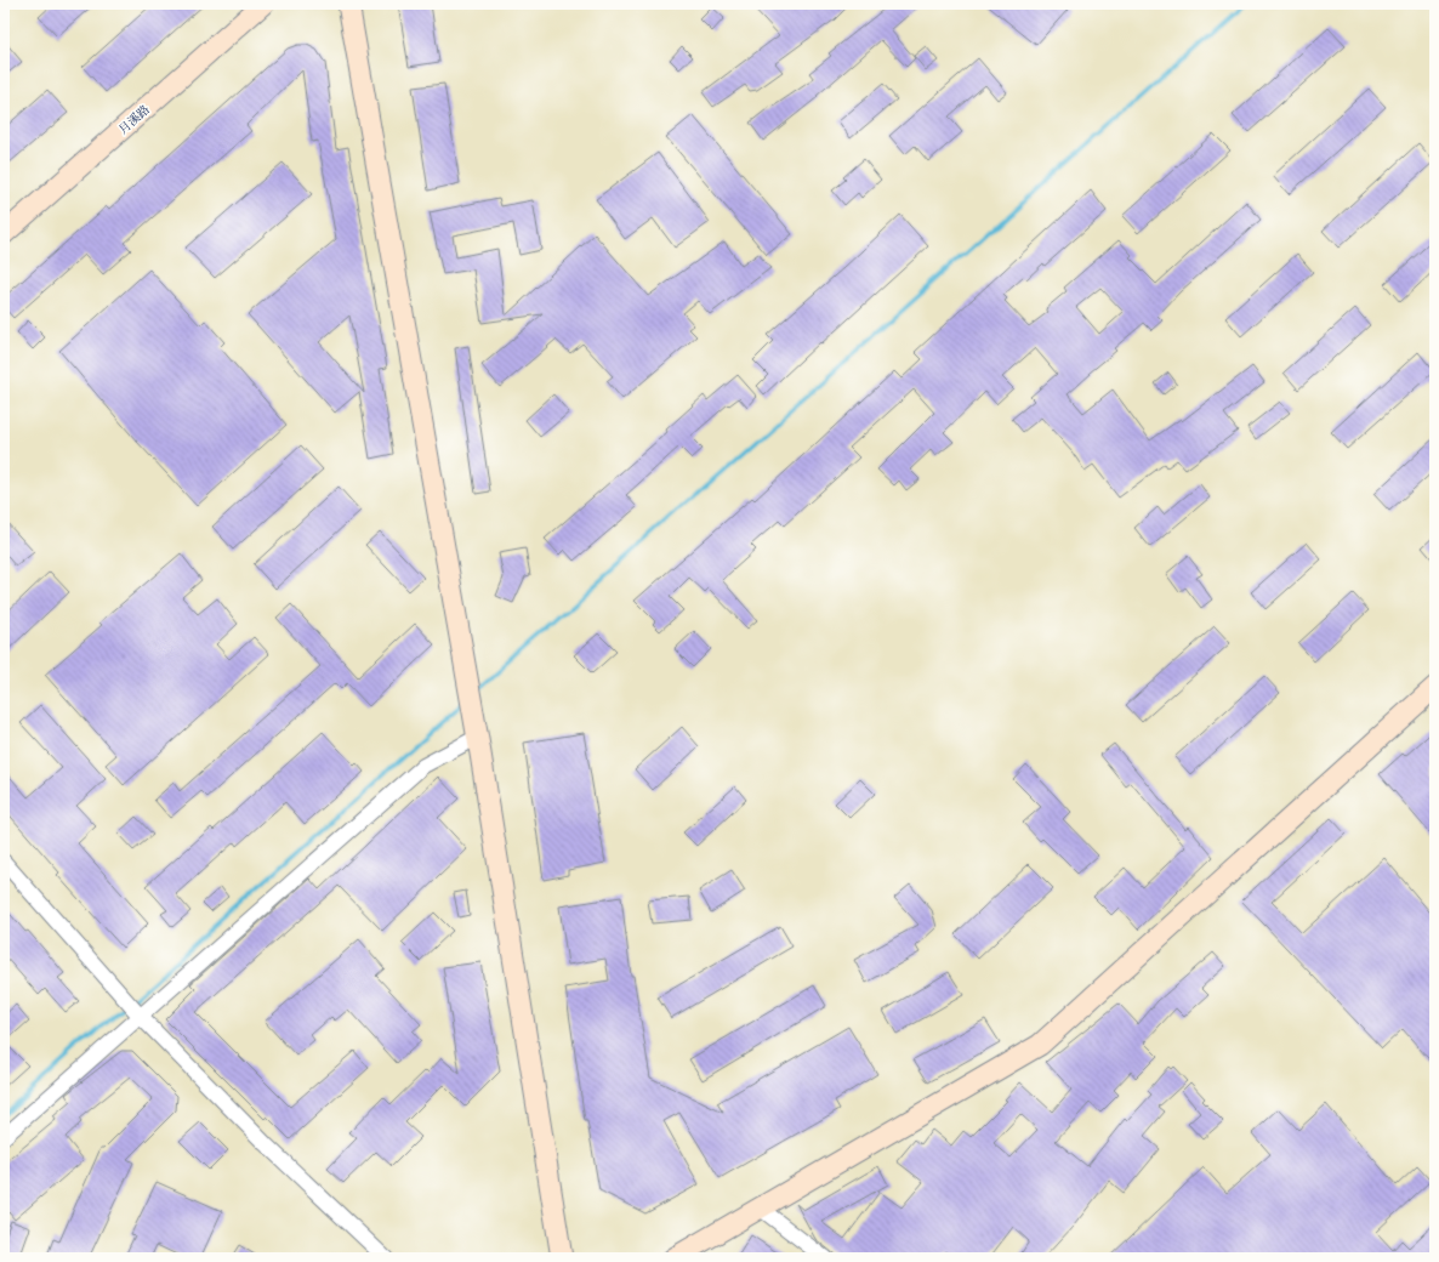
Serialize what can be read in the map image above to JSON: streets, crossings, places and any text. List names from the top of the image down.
{
  "streets": {
    "street": ["月溪路"]
  }
}
